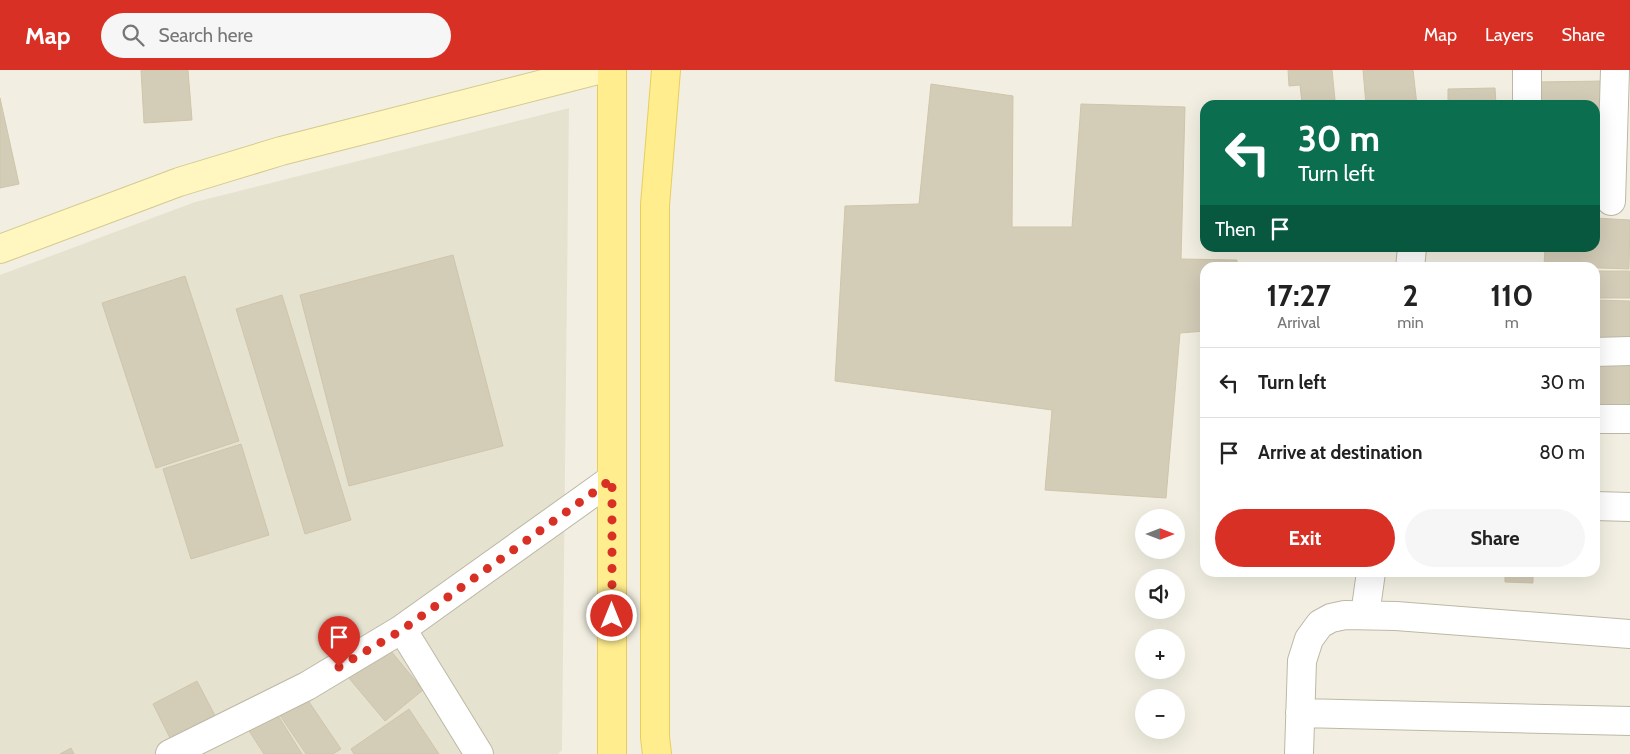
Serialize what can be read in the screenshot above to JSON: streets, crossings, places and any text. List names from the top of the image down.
{
  "north": "right",
  "page": {
    "header": "Map",
    "search": "Search here",
    "nav": ["Map", "Layers", "Share"],
    "turn": ["30 m", "Turn left"],
    "then": "Then",
    "eta": [
      "17:27",
      "Arrival",
      "2",
      "min",
      "110",
      "m"
    ],
    "list": [
      {
        "name": "Turn left",
        "value": "30 m"
      },
      {
        "name": "Arrive at destination",
        "value": "80 m"
      }
    ],
    "buttons": ["Exit", "Share"],
    "map_buttons": ["+", "−"]
  }
}
